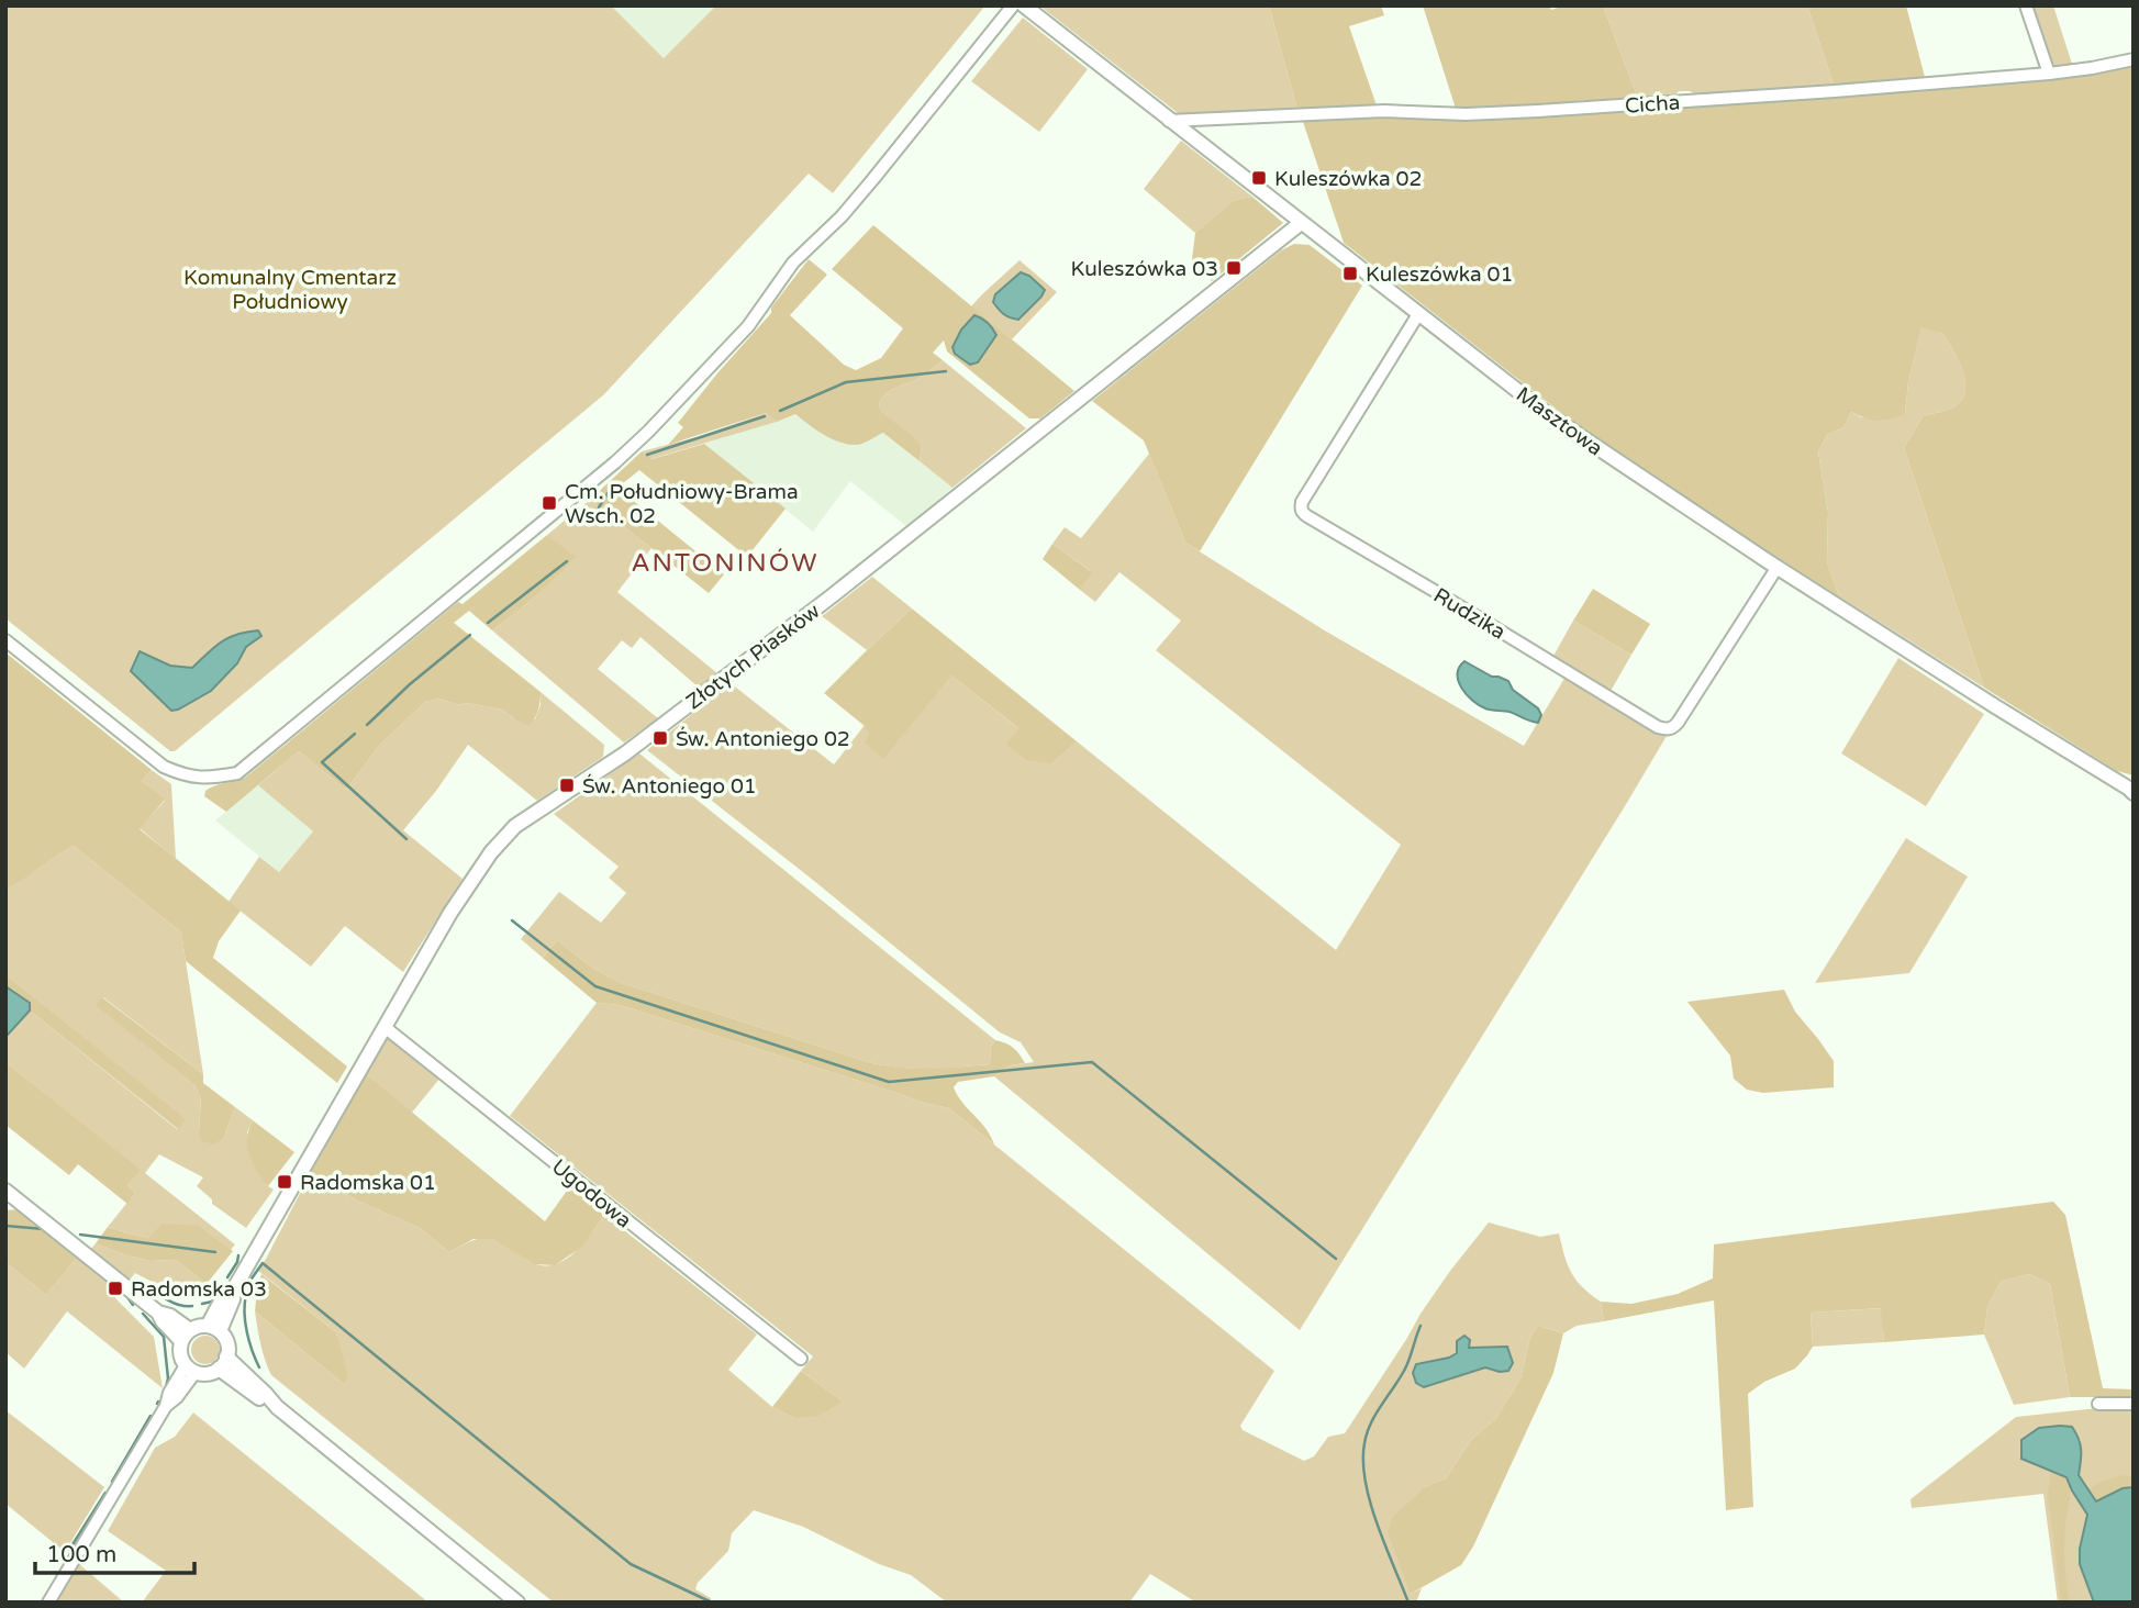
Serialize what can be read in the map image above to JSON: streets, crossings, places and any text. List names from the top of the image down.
{
  "streets": {
    "street": [
      "Cicha",
      "Masztowa",
      "Rudzika",
      "Złotych Piasków",
      "Ugodowa"
    ]
  },
  "crossings": [
    ["Cicha", "Masztowa"],
    ["Masztowa", "Rudzika"],
    ["Masztowa", "Złotych Piasków"],
    ["Złotych Piasków", "Ugodowa"]
  ],
  "districts": ["ANTONINÓW"],
  "parks": ["Komunalny Cmentarz Południowy"],
  "places": {
    "transit": [
      "Kuleszówka 02",
      "Kuleszówka 03",
      "Kuleszówka 01",
      "Cm. Południowy-Brama Wsch. 02",
      "Św. Antoniego 02",
      "Św. Antoniego 01",
      "Radomska 01",
      "Radomska 03"
    ]
  },
  "scale_bar": "100 m"
}
